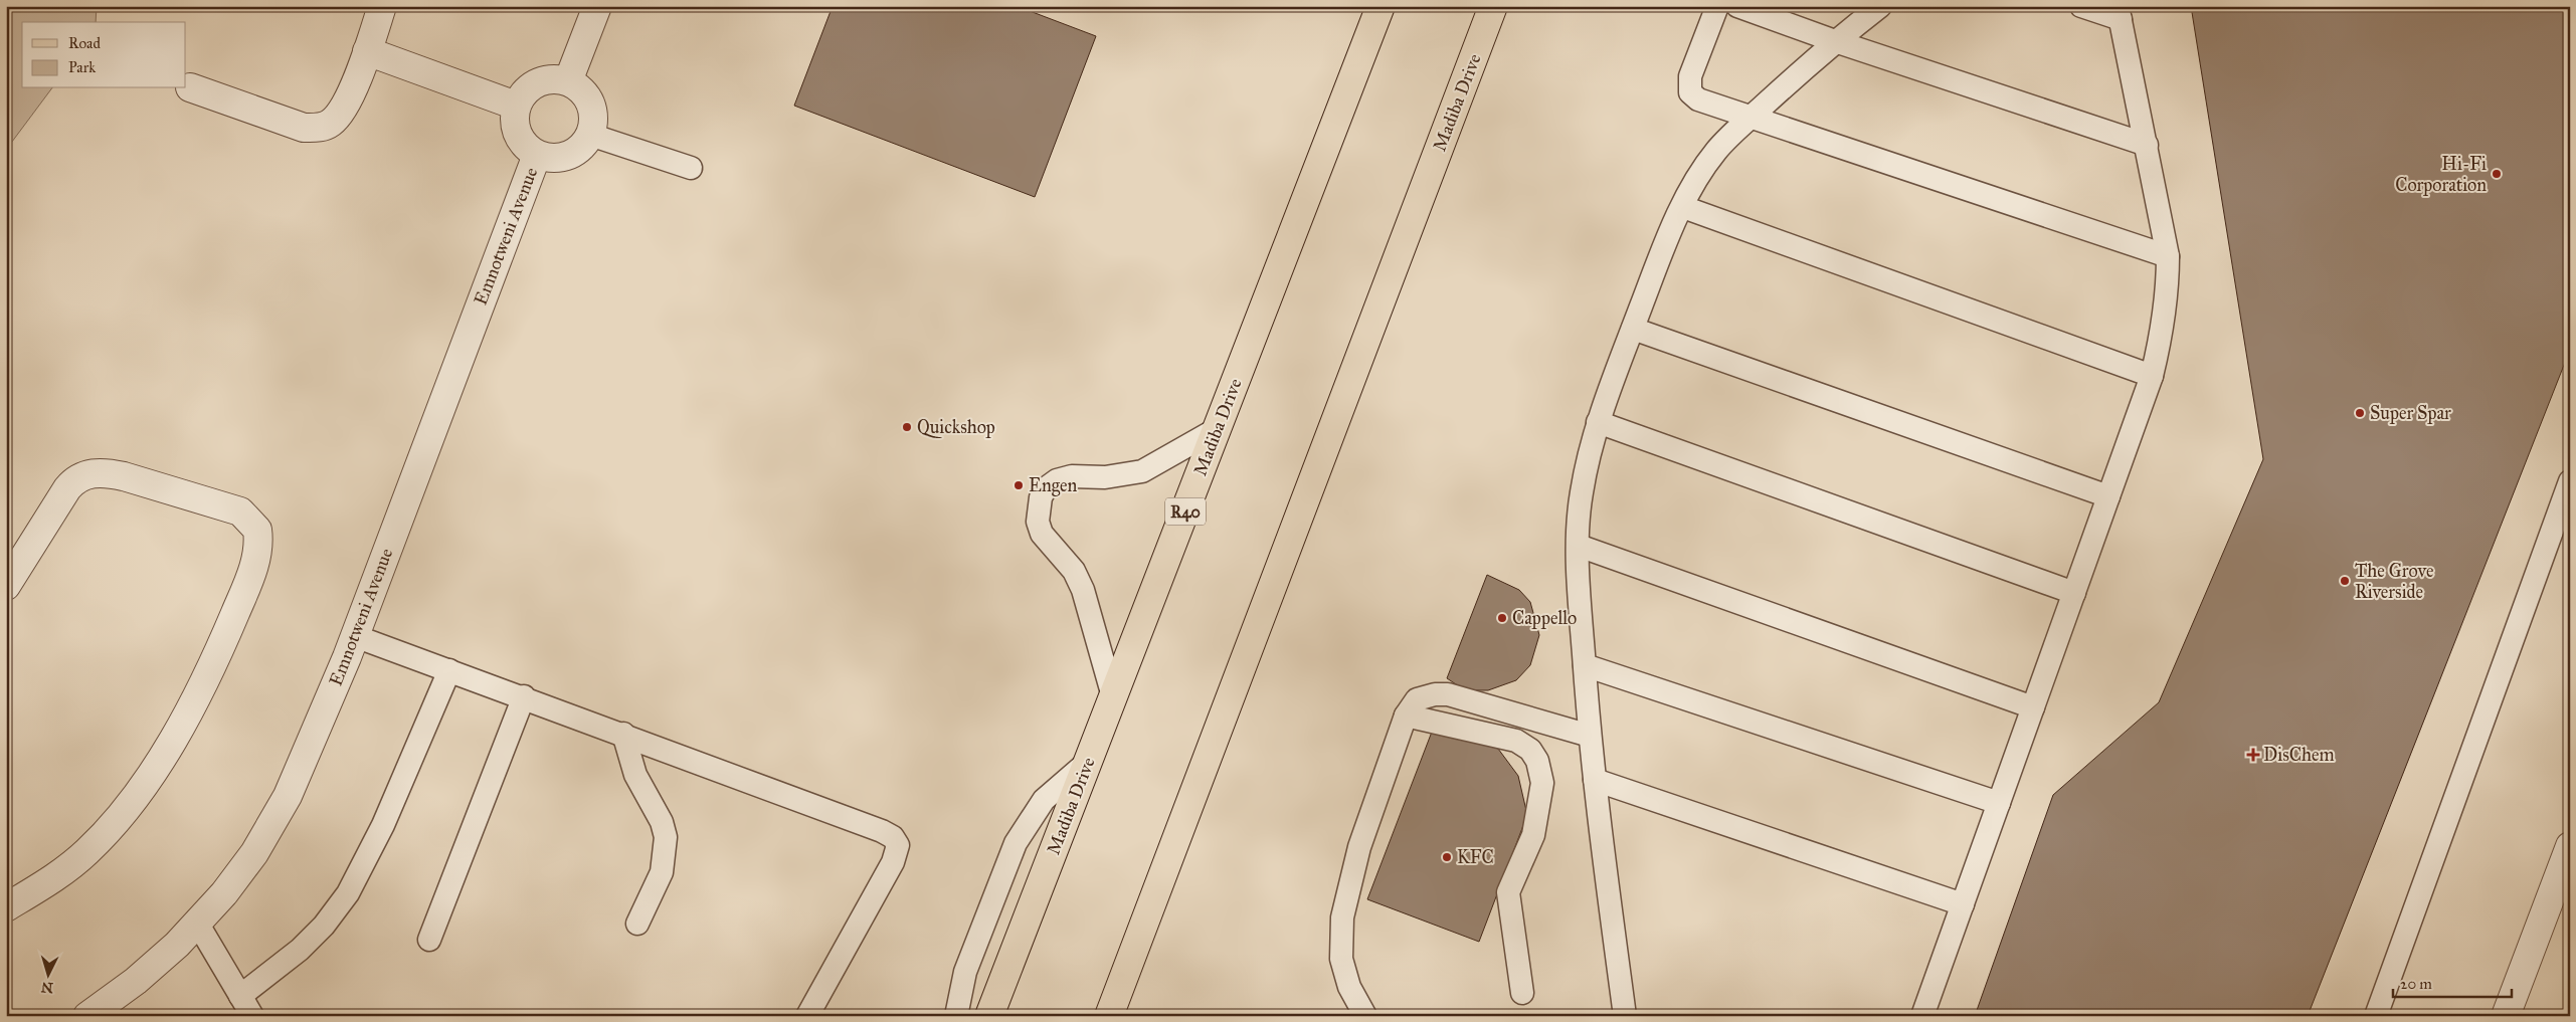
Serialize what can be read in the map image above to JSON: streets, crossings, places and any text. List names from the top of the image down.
{
  "streets": {
    "main road": ["Madiba Drive", "R40"],
    "street": ["Emnotweni Avenue"]
  },
  "places": {
    "other": [
      "Hi-Fi Corporation",
      "Super Spar",
      "Quickshop",
      "Engen",
      "The Grove Riverside",
      "Cappello",
      "KFC"
    ],
    "health": ["DisChem"]
  },
  "legend": ["Road", "Park"],
  "scale_bar": "20 m",
  "north": "bottom"
}
